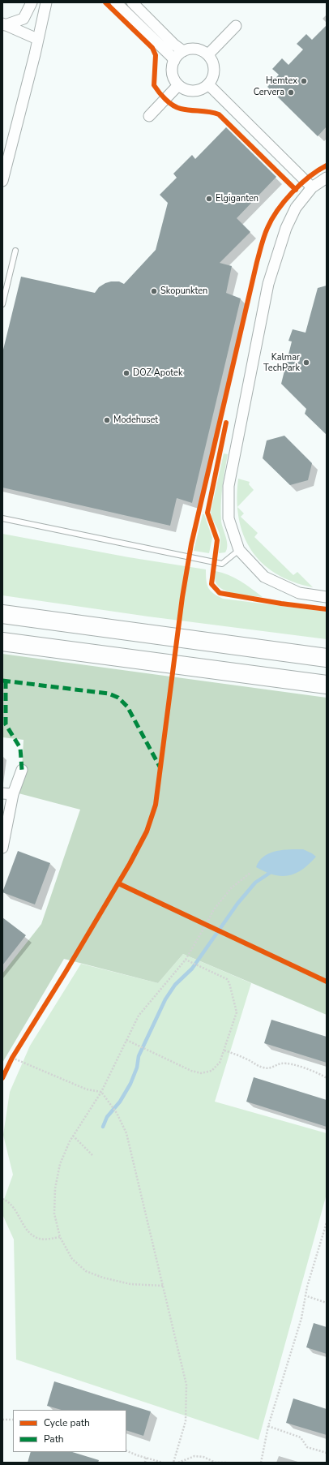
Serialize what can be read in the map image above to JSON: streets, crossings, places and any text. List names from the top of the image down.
{
  "places": [
    "Hemtex",
    "Cervera",
    "Elgiganten",
    "Skopunkten",
    "Kalmar TechPark",
    "DOZ Apotek",
    "Modehuset"
  ],
  "legend": ["Cycle path", "Path"]
}
